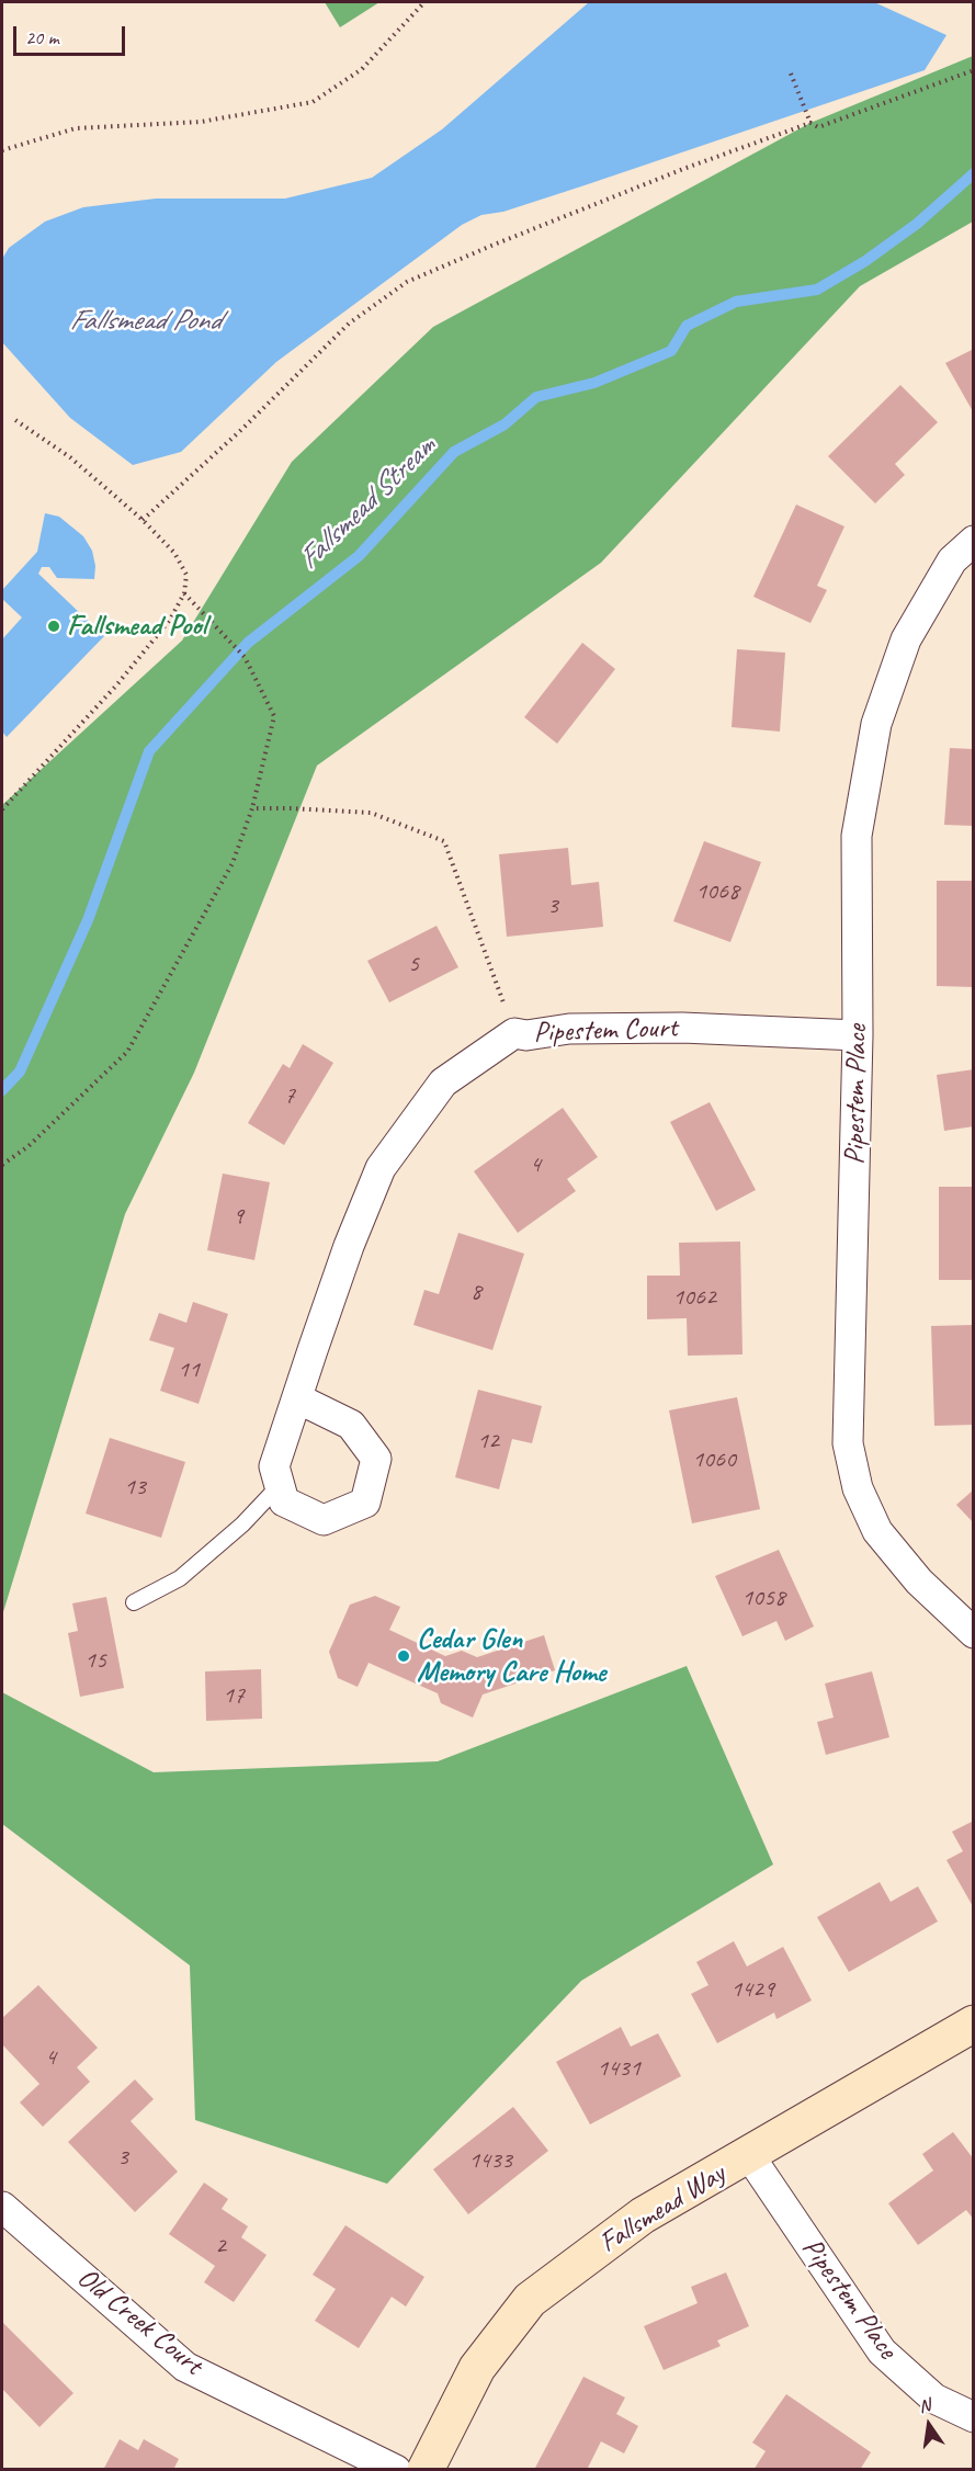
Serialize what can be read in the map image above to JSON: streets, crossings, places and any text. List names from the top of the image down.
{
  "streets": {
    "street": [
      "Pipestem Court",
      "Pipestem Place",
      "Fallsmead Way",
      "Old Creek Court"
    ]
  },
  "crossings": [
    ["Pipestem Court", "Pipestem Place"],
    ["Pipestem Place", "Fallsmead Way"]
  ],
  "water": ["Fallsmead Pond", "Fallsmead Stream"],
  "places": ["Fallsmead Pool", "Cedar Glen Memory Care Home"],
  "house_numbers": [
    "1068",
    "3",
    "5",
    "7",
    "4",
    "9",
    "8",
    "1062",
    "11",
    "12",
    "1060",
    "13",
    "1058",
    "15",
    "17",
    "1429",
    "4",
    "1431",
    "3",
    "1433",
    "2"
  ],
  "scale_bar": "20 m",
  "north": "top"
}
